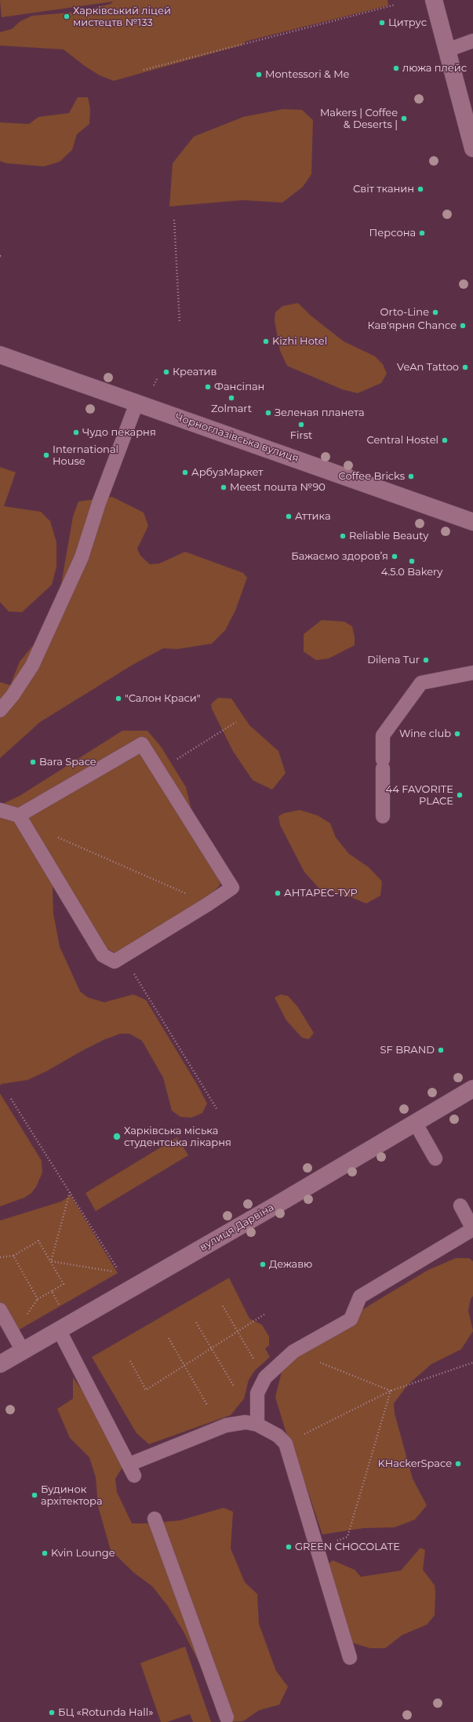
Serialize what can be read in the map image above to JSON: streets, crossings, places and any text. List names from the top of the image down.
{
  "streets": {
    "street": ["Чорноглазівська вулиця", "вулиця Дарвіна"]
  },
  "places": [
    "Харківський ліцей мистецтв №133",
    "Цитрус",
    "люжа плейс",
    "Montessori & Me",
    "Makers | Coffee & Deserts |",
    "Світ тканин",
    "Персона",
    "Orto-Line",
    "Кав'ярня Chance",
    "Kizhi Hotel",
    "VeAn Tattoo",
    "Креатив",
    "Фансіпан",
    "Zolmart",
    "Зеленая планета",
    "First",
    "Чудо пекарня",
    "Central Hostel",
    "International House",
    "АрбузМаркет",
    "Coffee Bricks",
    "Meest пошта №90",
    "Аттика",
    "Reliable Beauty",
    "Бажаємо здоровʼя",
    "4.5.0 Bakery",
    "Dilena Tur",
    "\"Салон Краси\"",
    "Wine club",
    "Bara Space",
    "44 FAVORITE PLACE",
    "АНТАРЕС-ТУР",
    "SF BRAND",
    "Харківська міська студентська лікарня",
    "Дежавю",
    "KHackerSpace",
    "Будинок архітектора",
    "GREEN CHOCOLATE",
    "Kvin Lounge",
    "БЦ «Rotunda Hall»"
  ]
}
